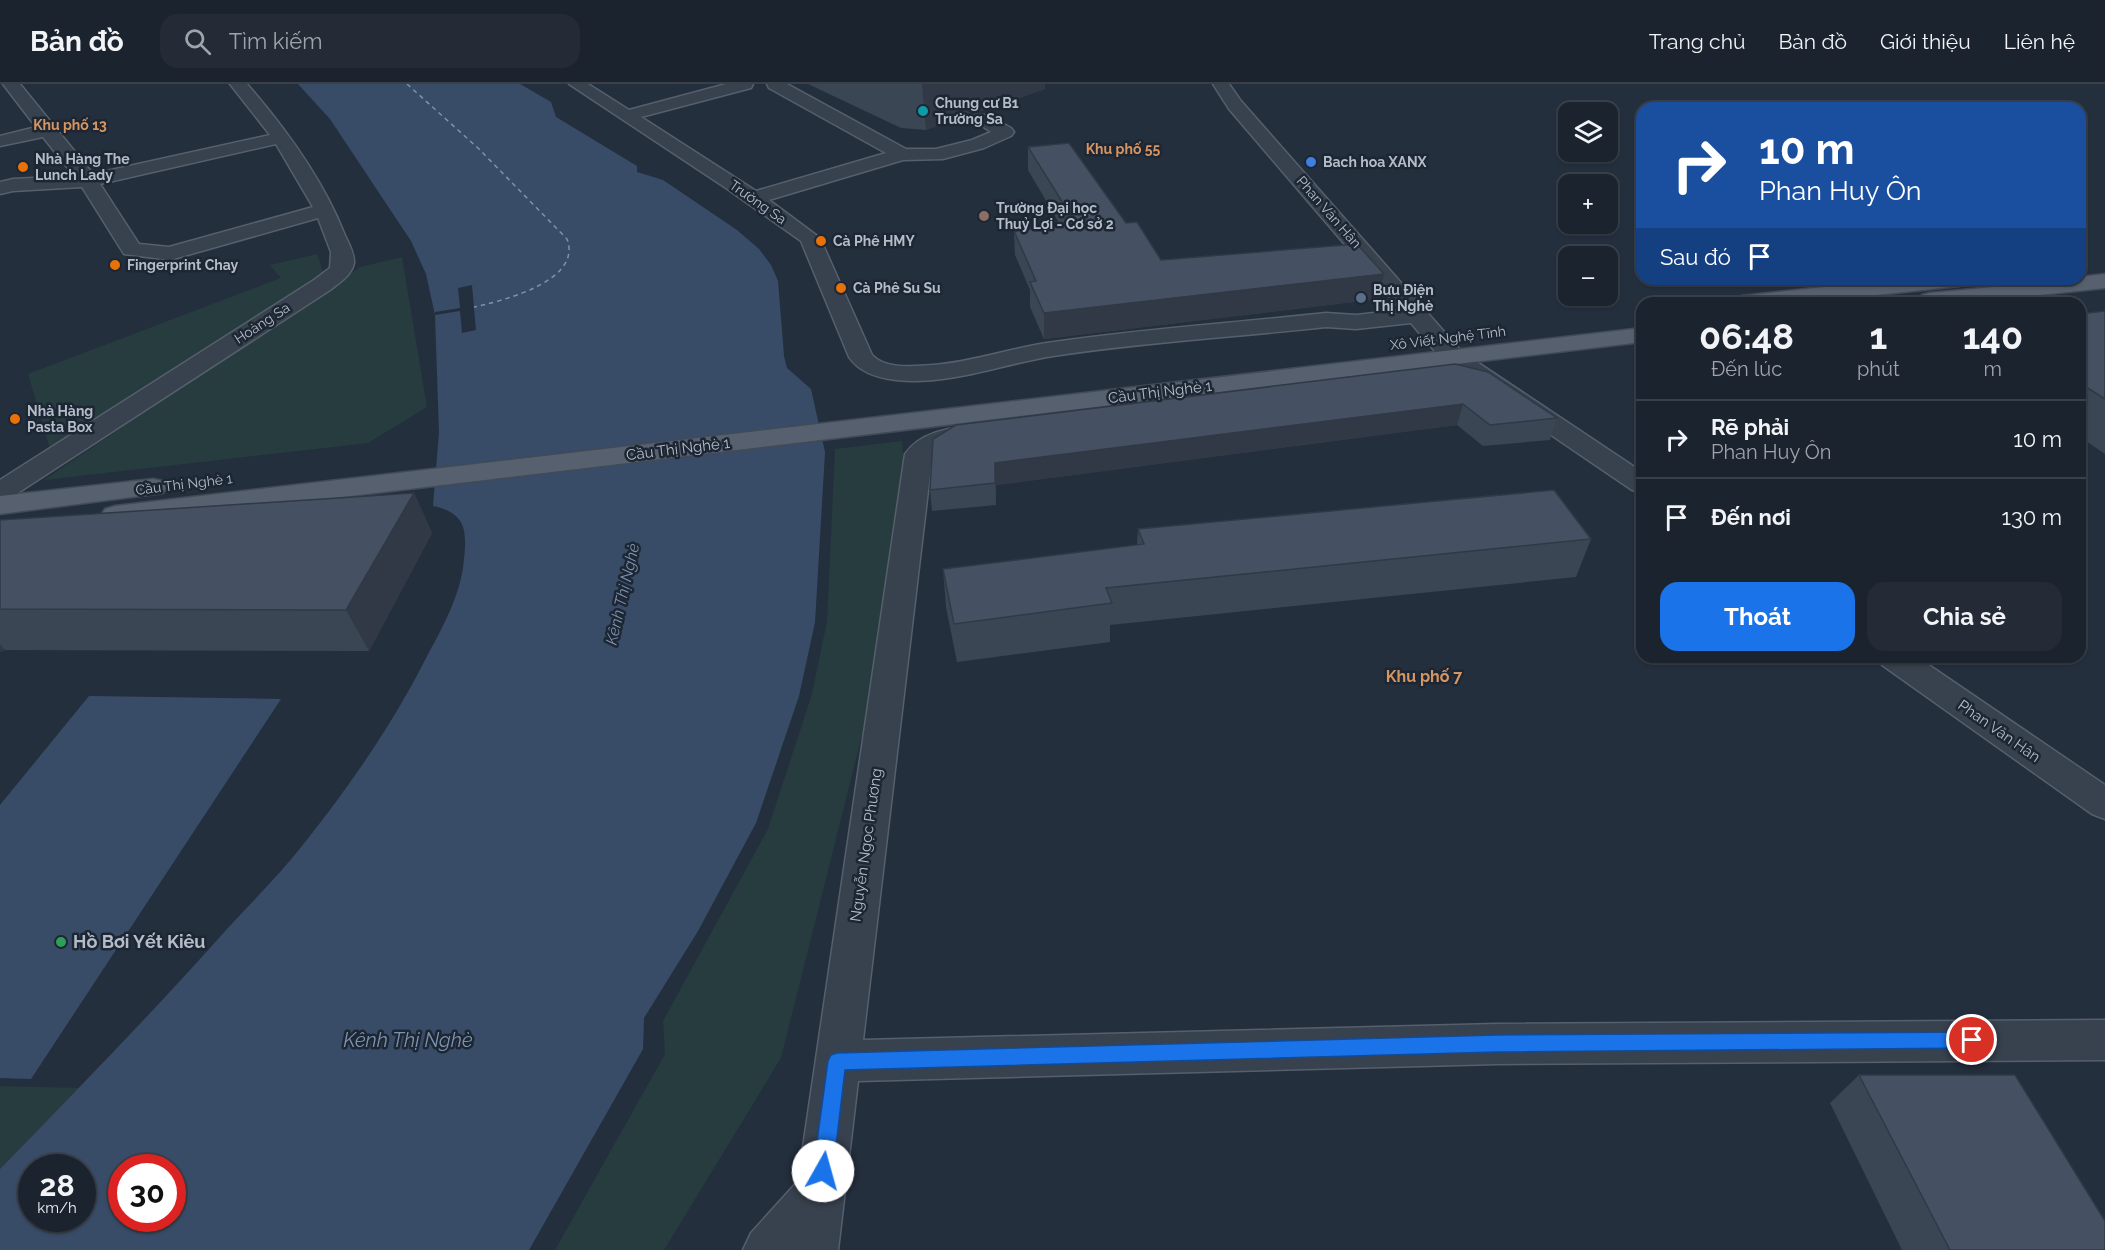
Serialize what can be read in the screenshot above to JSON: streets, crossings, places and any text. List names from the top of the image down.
{
  "streets": {
    "main road": ["Xô Viết Nghệ Tĩnh", "Cầu Thị Nghè 1"],
    "street": [
      "Trường Sa",
      "Phan Văn Hân",
      "Hoàng Sa",
      "Nguyễn Ngọc Phương"
    ]
  },
  "crossings": [
    ["Trường Sa", "Xô Viết Nghệ Tĩnh"],
    ["Phan Văn Hân", "Xô Viết Nghệ Tĩnh"],
    ["Xô Viết Nghệ Tĩnh", "Cầu Thị Nghè 1"],
    ["Xô Viết Nghệ Tĩnh", "Nguyễn Ngọc Phương"]
  ],
  "districts": ["Khu phố 13", "Khu phố 55", "Khu phố 7"],
  "water": ["Kênh Thị Nghè"],
  "places": [
    "Chung cư B1 Trường Sa",
    "Bach hoa XANX",
    "Nhà Hàng The Lunch Lady",
    "Trường Đại học Thuỷ Lợi - Cơ sở 2",
    "Cà Phê HMY",
    "Fingerprint Chay",
    "Cà Phê Su Su",
    "Bưu Điện Thị Nghè",
    "Nhà Hàng Pasta Box",
    "Hồ Bơi Yết Kiêu"
  ],
  "page": {
    "header": "Bản đồ",
    "search": "Tìm kiếm",
    "nav": [
      "Trang chủ",
      "Bản đồ",
      "Giới thiệu",
      "Liên hệ"
    ],
    "map_buttons": ["+", "−"],
    "turn": ["10 m", "Phan Huy Ôn"],
    "then": "Sau đó",
    "eta": [
      "06:48",
      "Đến lúc",
      "1",
      "phút",
      "140",
      "m"
    ],
    "list": [
      {
        "name": "Rẽ phải",
        "note": "Phan Huy Ôn",
        "value": "10 m"
      },
      {
        "name": "Đến nơi",
        "value": "130 m"
      }
    ],
    "buttons": ["Thoát", "Chia sẻ"],
    "speed": "28 km/h",
    "limit": "30"
  }
}
